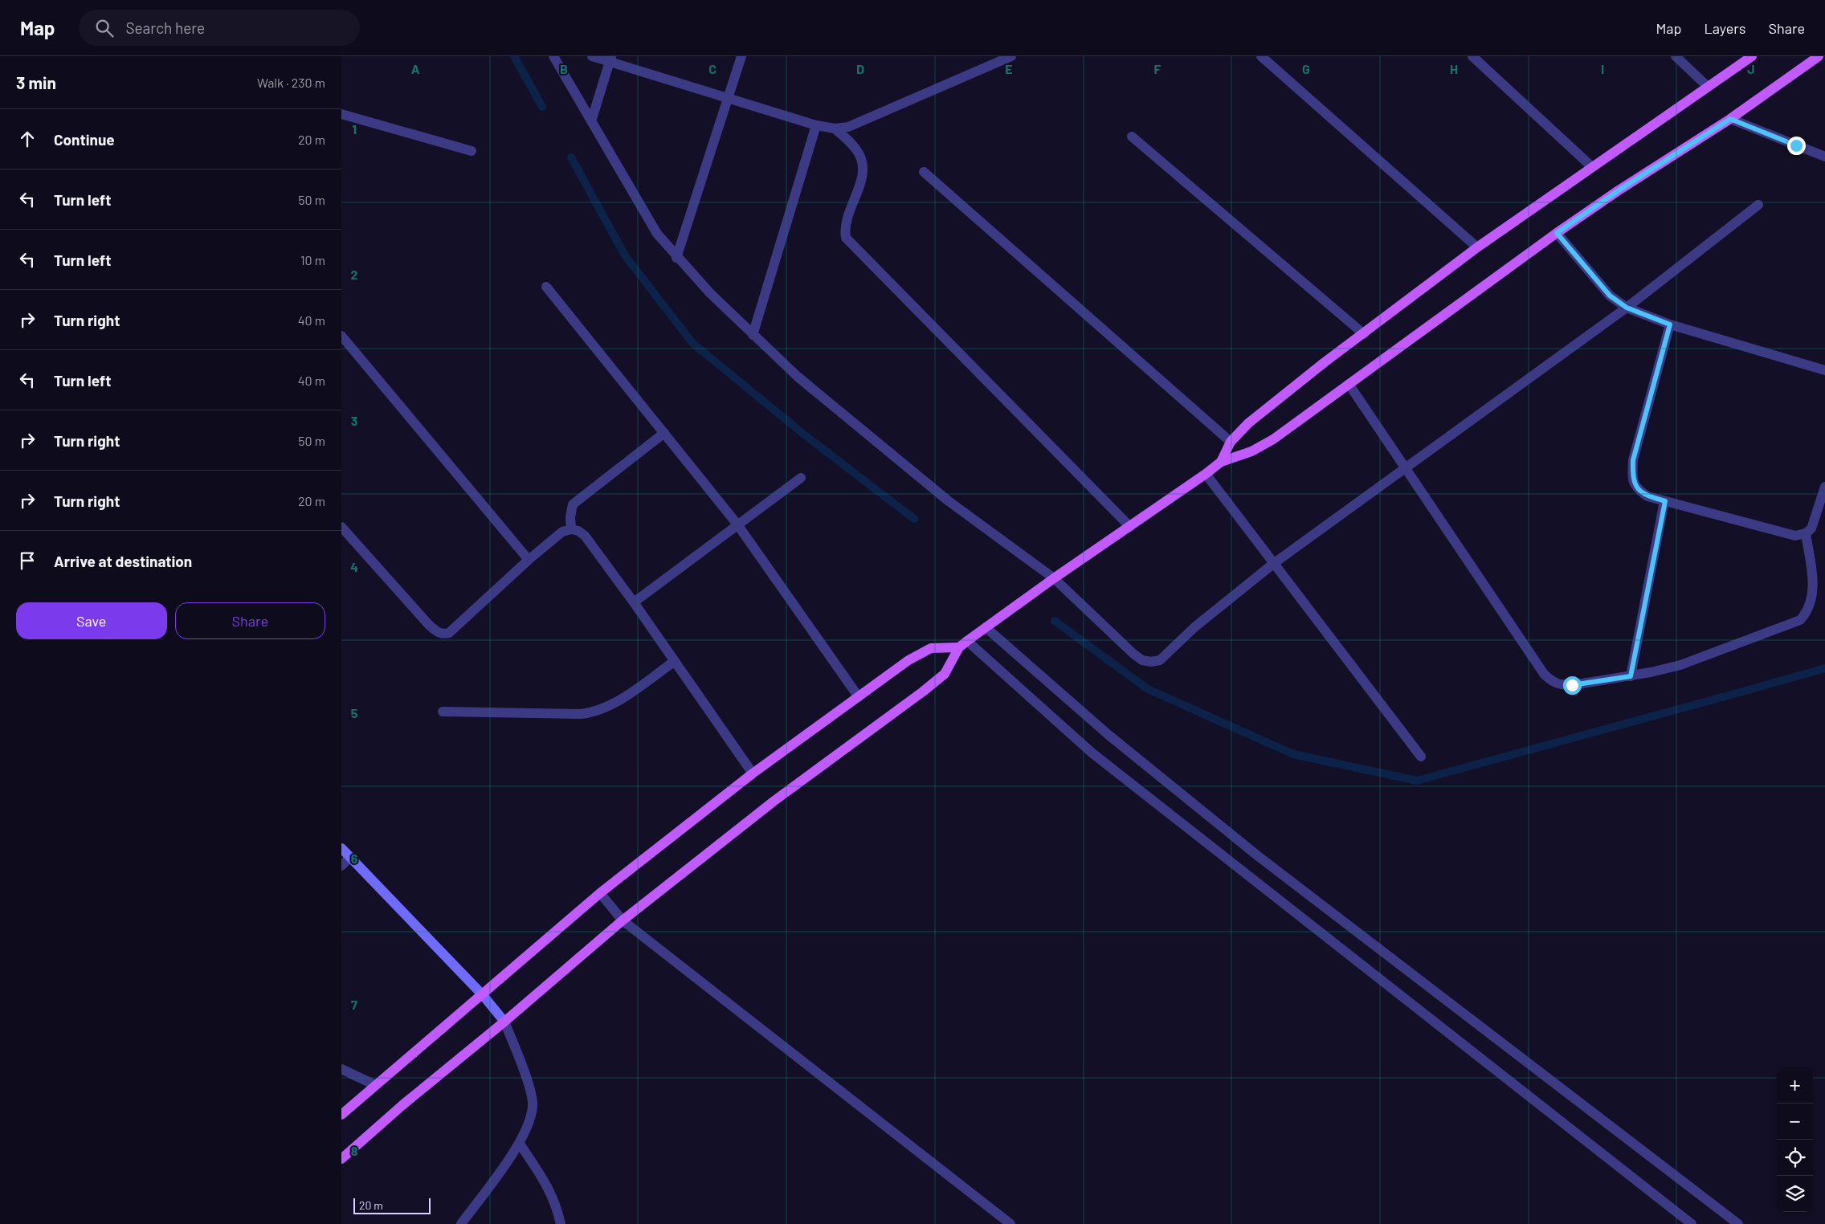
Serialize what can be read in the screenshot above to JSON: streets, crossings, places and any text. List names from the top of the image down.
{
  "scale_bar": "20 m",
  "page": {
    "header": "Map",
    "search": "Search here",
    "nav": ["Map", "Layers", "Share"],
    "heading": ["3 min", "Walk · 230 m"],
    "list": [
      ["Continue", "20 m"],
      ["Turn left", "50 m"],
      ["Turn left", "10 m"],
      ["Turn right", "40 m"],
      ["Turn left", "40 m"],
      ["Turn right", "50 m"],
      ["Turn right", "20 m"],
      "Arrive at destination"
    ],
    "buttons": ["Save", "Share"],
    "map_buttons": ["+", "−"],
    "scale": "20 m"
  },
  "grid": {
    "columns": [
      "A",
      "B",
      "C",
      "D",
      "E",
      "F",
      "G",
      "H",
      "I",
      "J"
    ],
    "rows": [
      "1",
      "2",
      "3",
      "4",
      "5",
      "6",
      "7",
      "8"
    ]
  }
}
